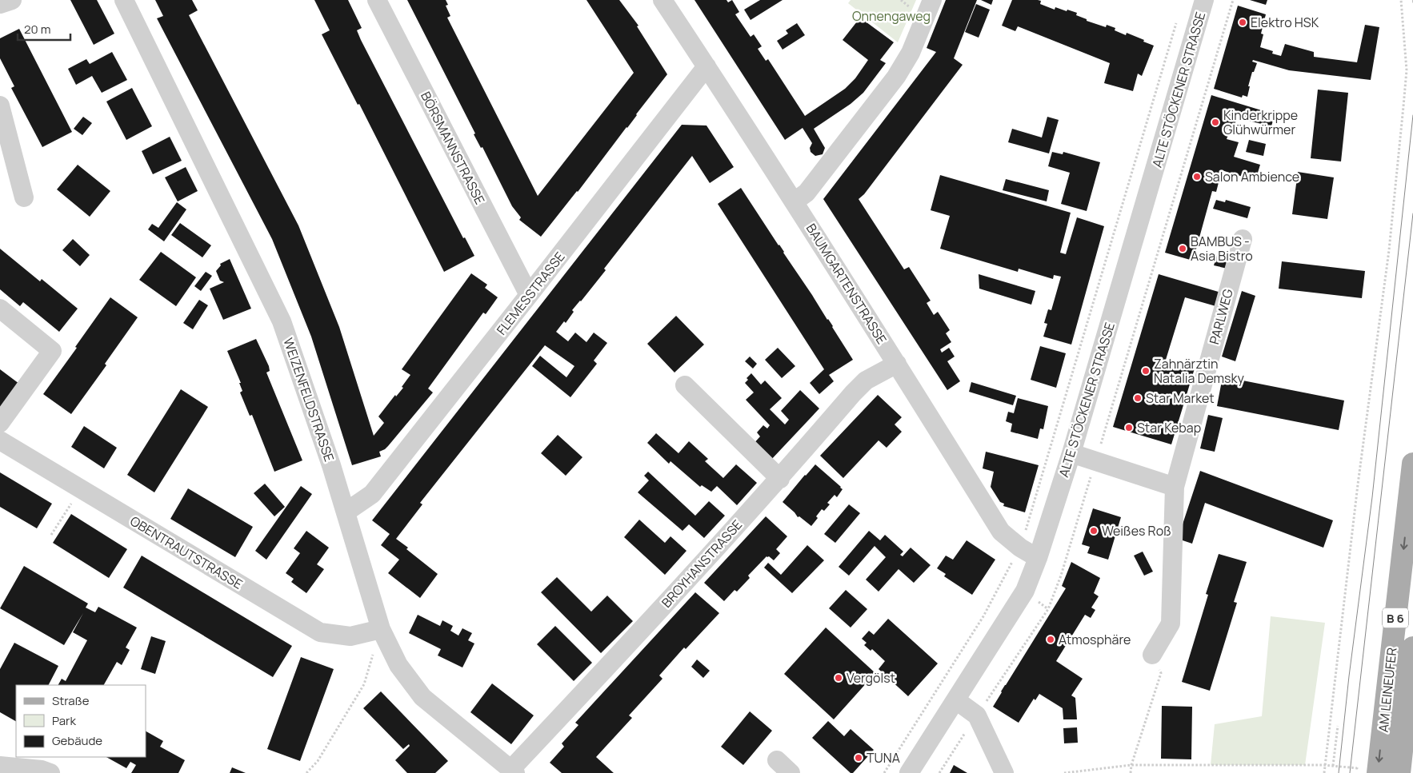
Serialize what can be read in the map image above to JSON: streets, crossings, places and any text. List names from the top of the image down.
{
  "streets": {
    "main road": ["B 6", "AM LEINEUFER"],
    "street": [
      "ALTE STÖCKENER STRASSE",
      "BÖRSMANNSTRASSE",
      "BAUMGARTENSTRASSE",
      "FLEMESSTRASSE",
      "PARLWEG",
      "WEIZENFELDSTRASSE",
      "OBENTRAUTSTRASSE",
      "BROYHANSTRASSE"
    ]
  },
  "crossings": [
    ["ALTE STÖCKENER STRASSE", "BAUMGARTENSTRASSE"],
    ["BÖRSMANNSTRASSE", "FLEMESSTRASSE"],
    ["BAUMGARTENSTRASSE", "FLEMESSTRASSE"],
    ["BAUMGARTENSTRASSE", "BROYHANSTRASSE"],
    ["FLEMESSTRASSE", "WEIZENFELDSTRASSE"],
    ["WEIZENFELDSTRASSE", "OBENTRAUTSTRASSE"],
    ["WEIZENFELDSTRASSE", "BROYHANSTRASSE"]
  ],
  "parks": ["Onnengaweg"],
  "places": [
    "Elektro HSK",
    "Kinderkrippe Glühwürmer",
    "Salon Ambience",
    "BAMBUS - Asia Bistro",
    "Zahnärztin Natalia Demsky",
    "Star Market",
    "Star Kebap",
    "Weißes Roß",
    "Atmosphäre",
    "Vergölst",
    "TUNA"
  ],
  "legend": ["Straße", "Park", "Gebäude"],
  "scale_bar": "20 m"
}
